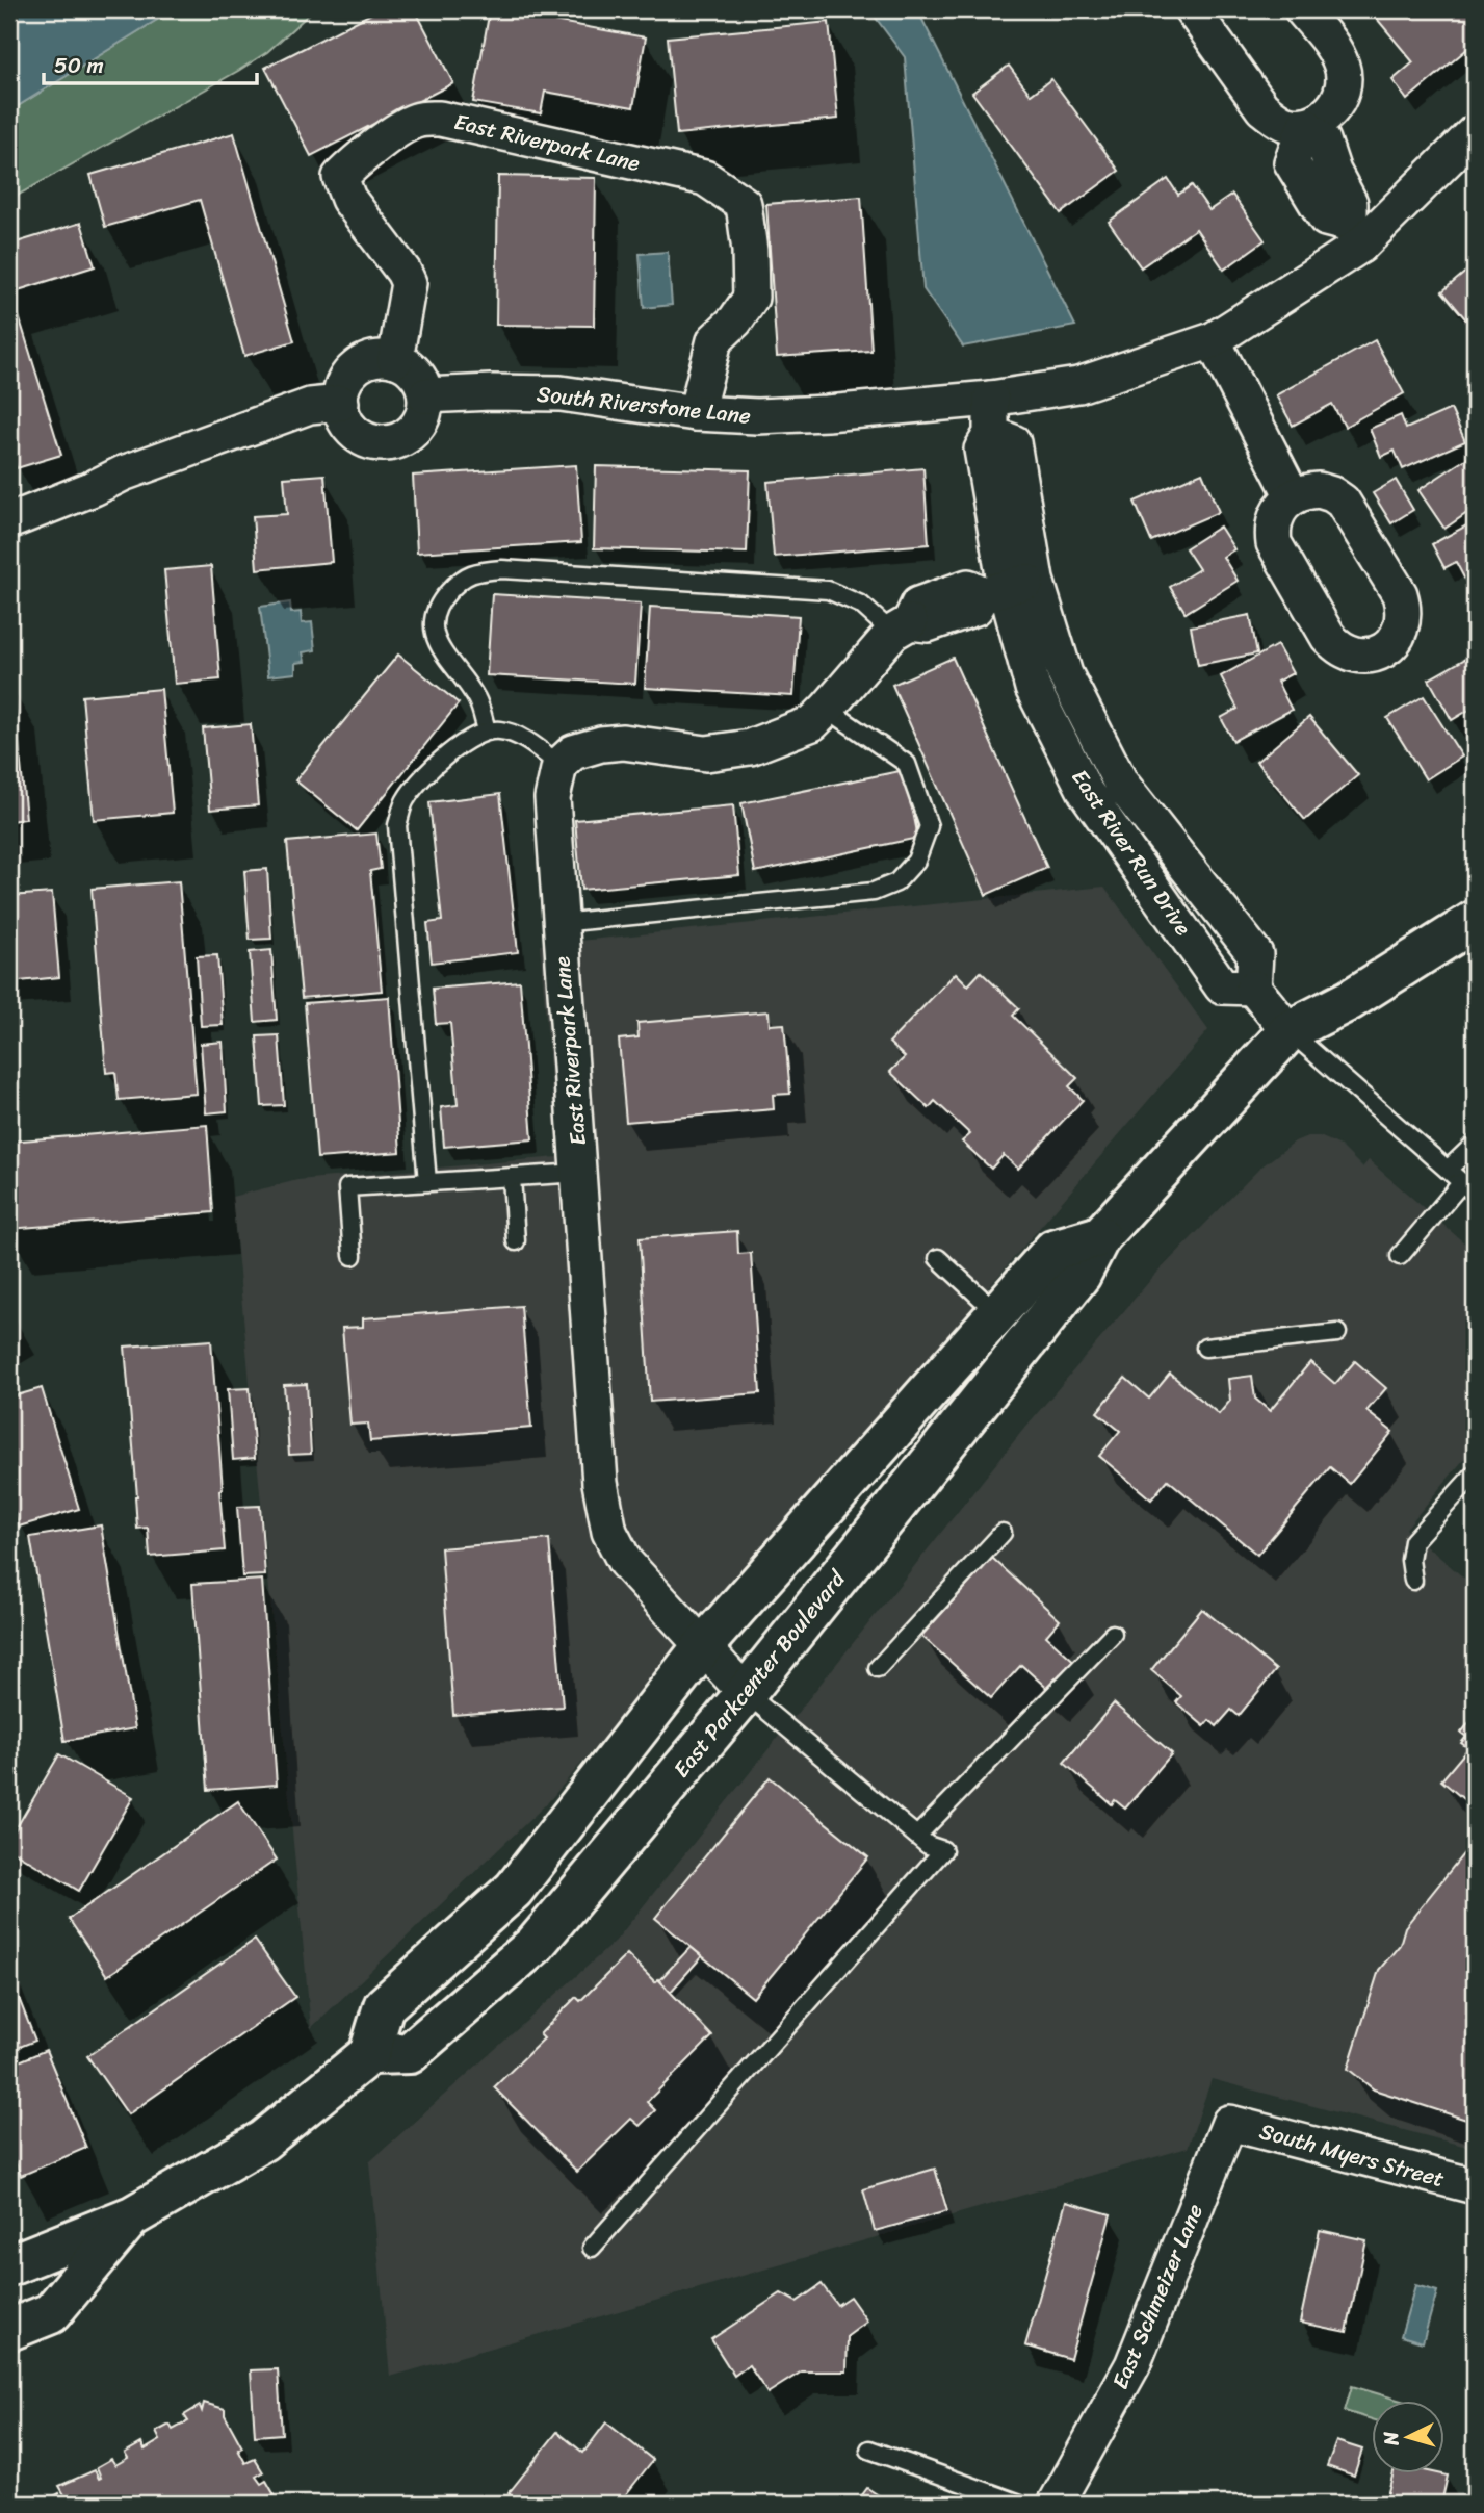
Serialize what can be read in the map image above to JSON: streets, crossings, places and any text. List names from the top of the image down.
{
  "streets": {
    "main road": ["East Parkcenter Boulevard"],
    "street": [
      "East Riverpark Lane",
      "South Riverstone Lane",
      "East River Run Drive",
      "South Myers Street",
      "East Schmeizer Lane"
    ]
  },
  "crossings": [
    ["East Riverpark Lane", "South Riverstone Lane"],
    ["East Riverpark Lane", "East Parkcenter Boulevard"],
    ["South Riverstone Lane", "East River Run Drive"],
    ["East River Run Drive", "East Parkcenter Boulevard"],
    ["South Myers Street", "East Schmeizer Lane"]
  ],
  "scale_bar": "50 m",
  "north": "left"
}
